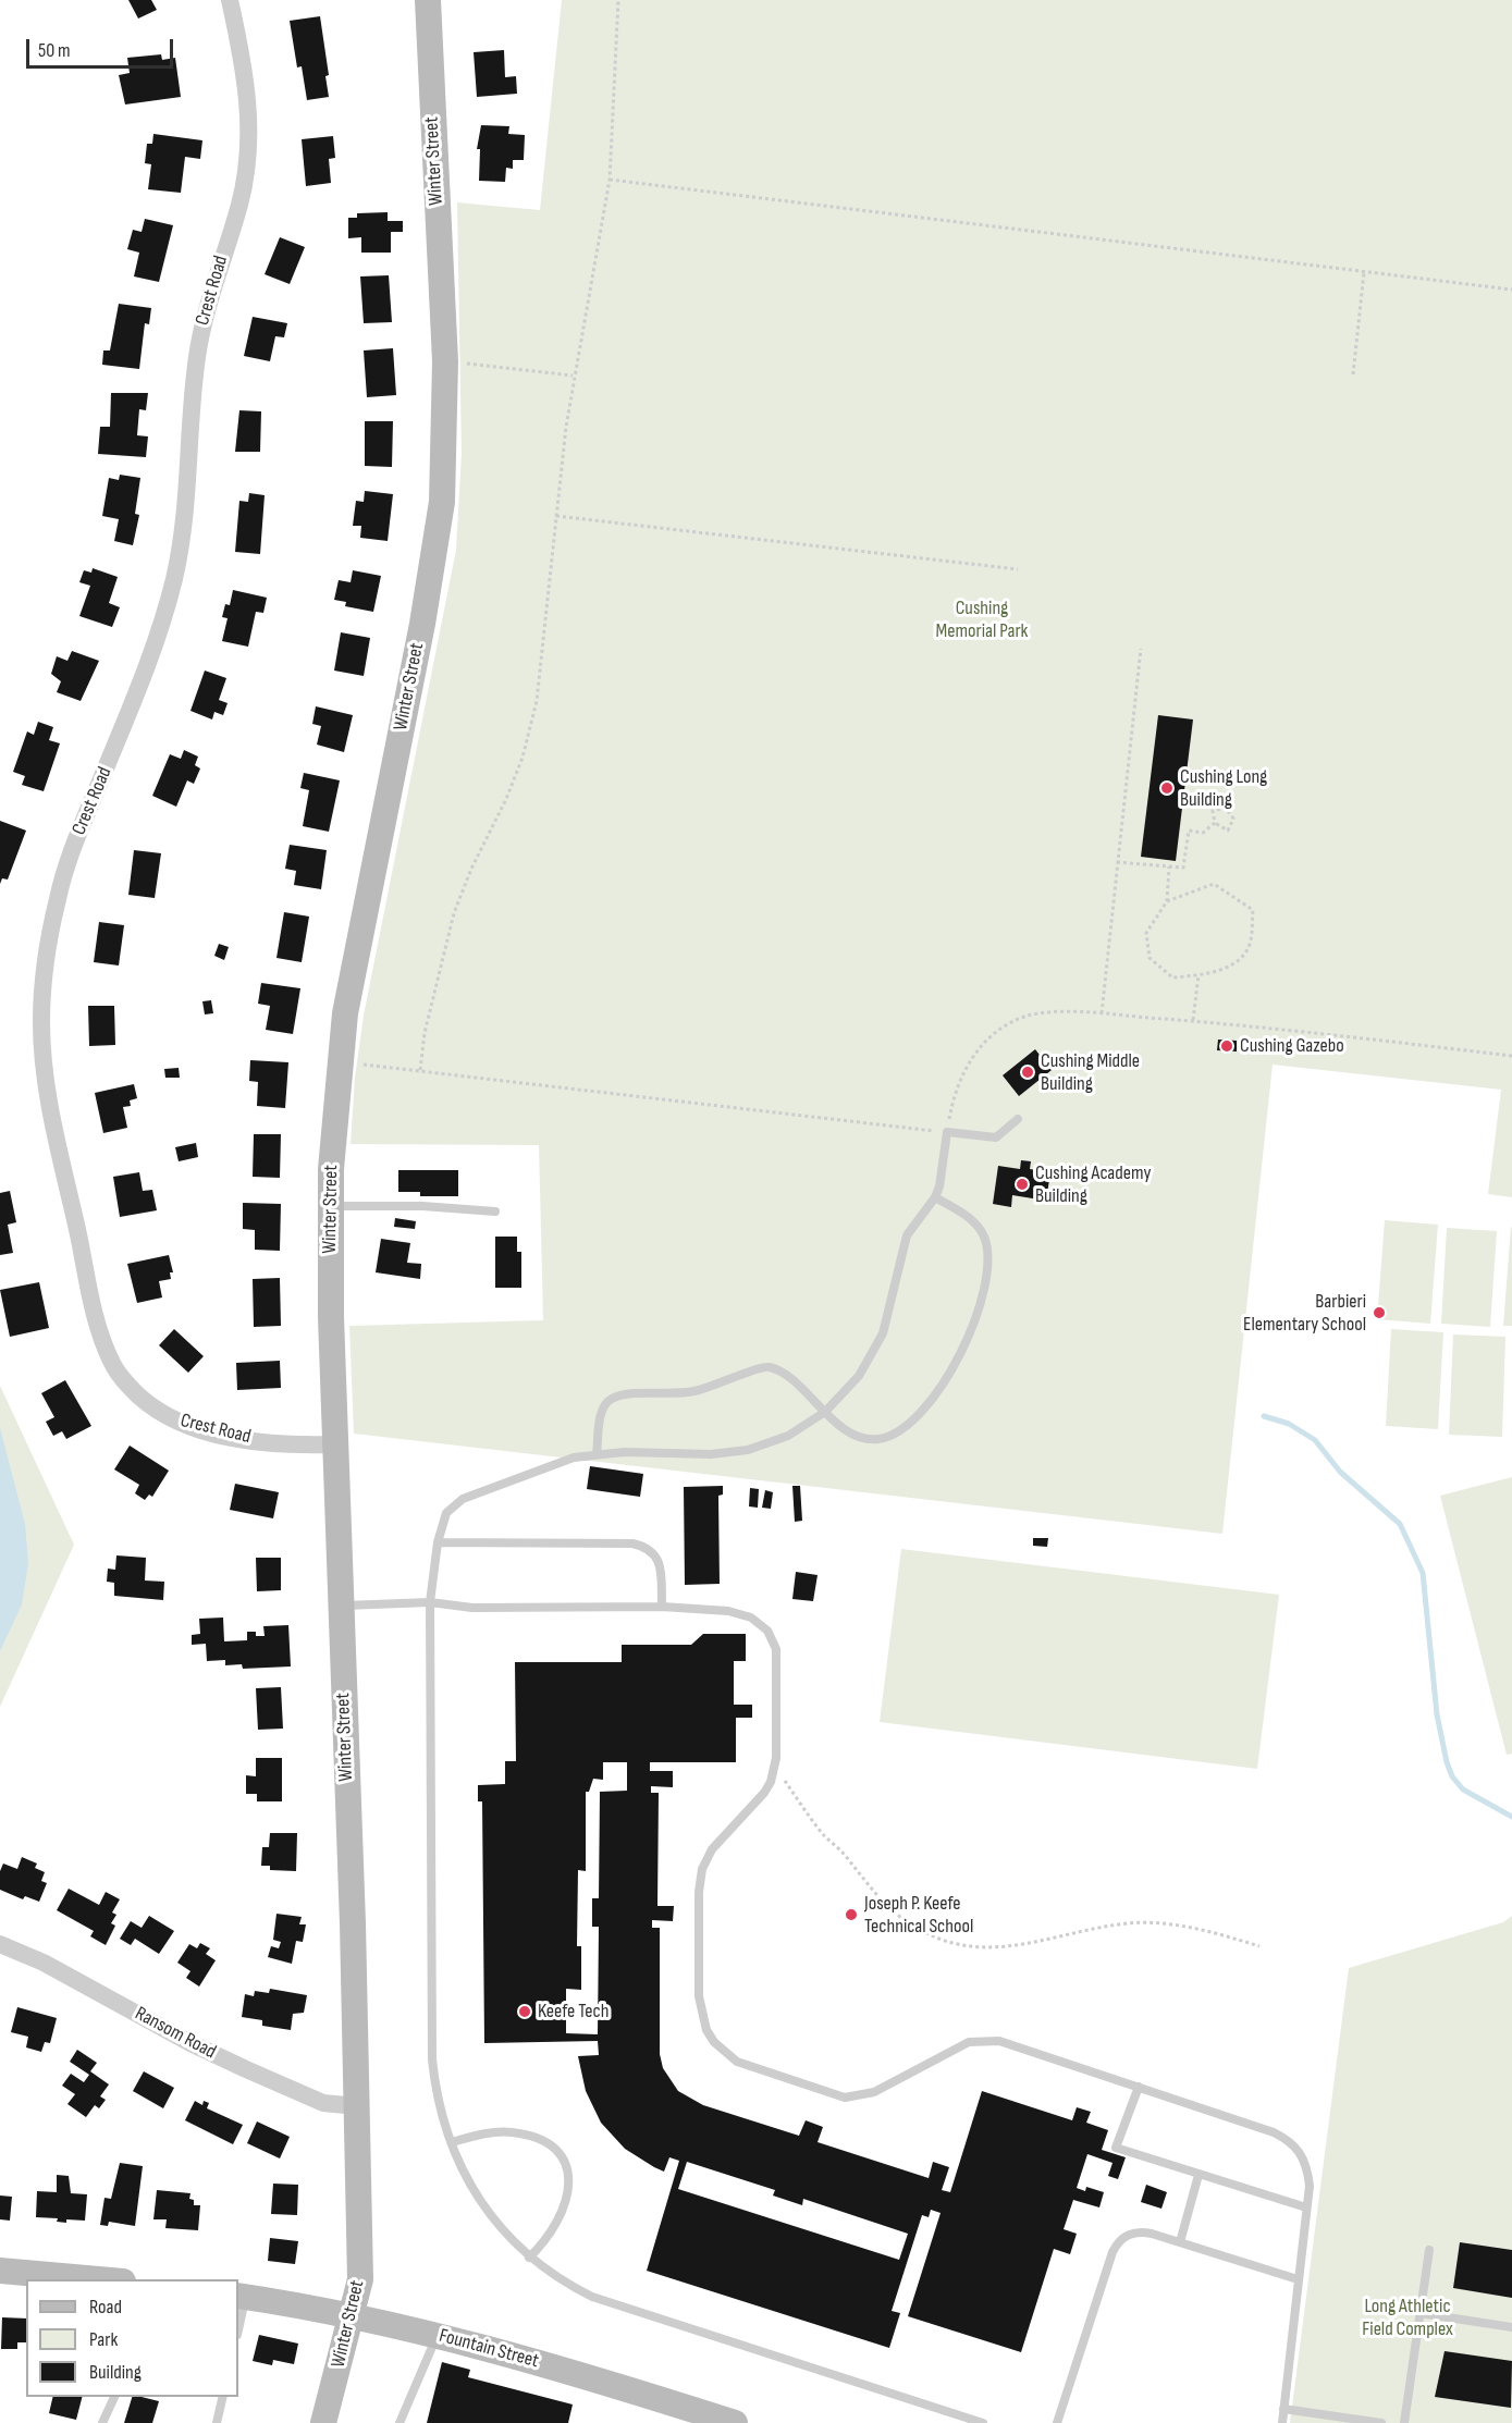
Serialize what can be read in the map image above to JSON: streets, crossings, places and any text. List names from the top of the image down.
{
  "streets": {
    "main road": ["Winter Street", "Fountain Street"],
    "street": ["Crest Road", "Ransom Road"]
  },
  "crossings": [
    ["Winter Street", "Crest Road"],
    ["Winter Street", "Ransom Road"],
    ["Winter Street", "Fountain Street"]
  ],
  "parks": ["Cushing Memorial Park", "Long Athletic Field Complex"],
  "places": [
    "Cushing Long Building",
    "Cushing Gazebo",
    "Cushing Middle Building",
    "Cushing Academy Building",
    "Barbieri Elementary School",
    "Joseph P. Keefe Technical School",
    "Keefe Tech"
  ],
  "legend": ["Road", "Park", "Building"],
  "scale_bar": "50 m"
}
